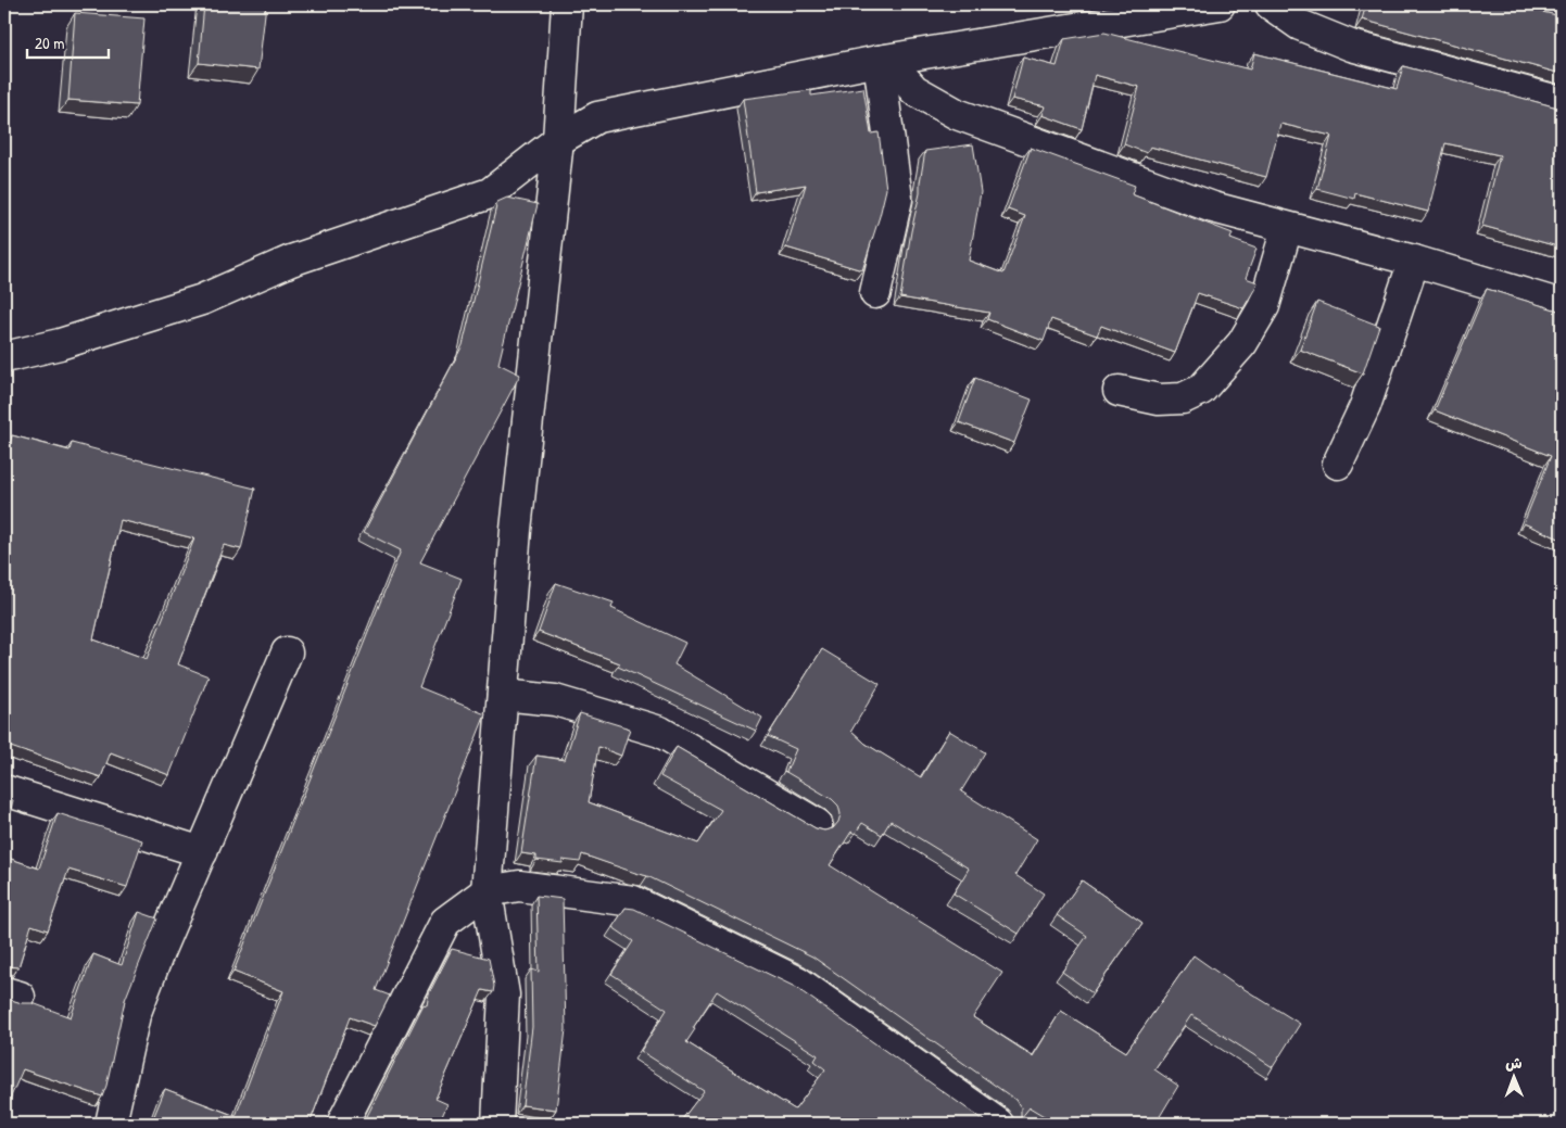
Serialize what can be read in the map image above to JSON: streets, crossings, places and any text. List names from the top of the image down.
{
  "scale_bar": "20 m",
  "north": "top"
}
